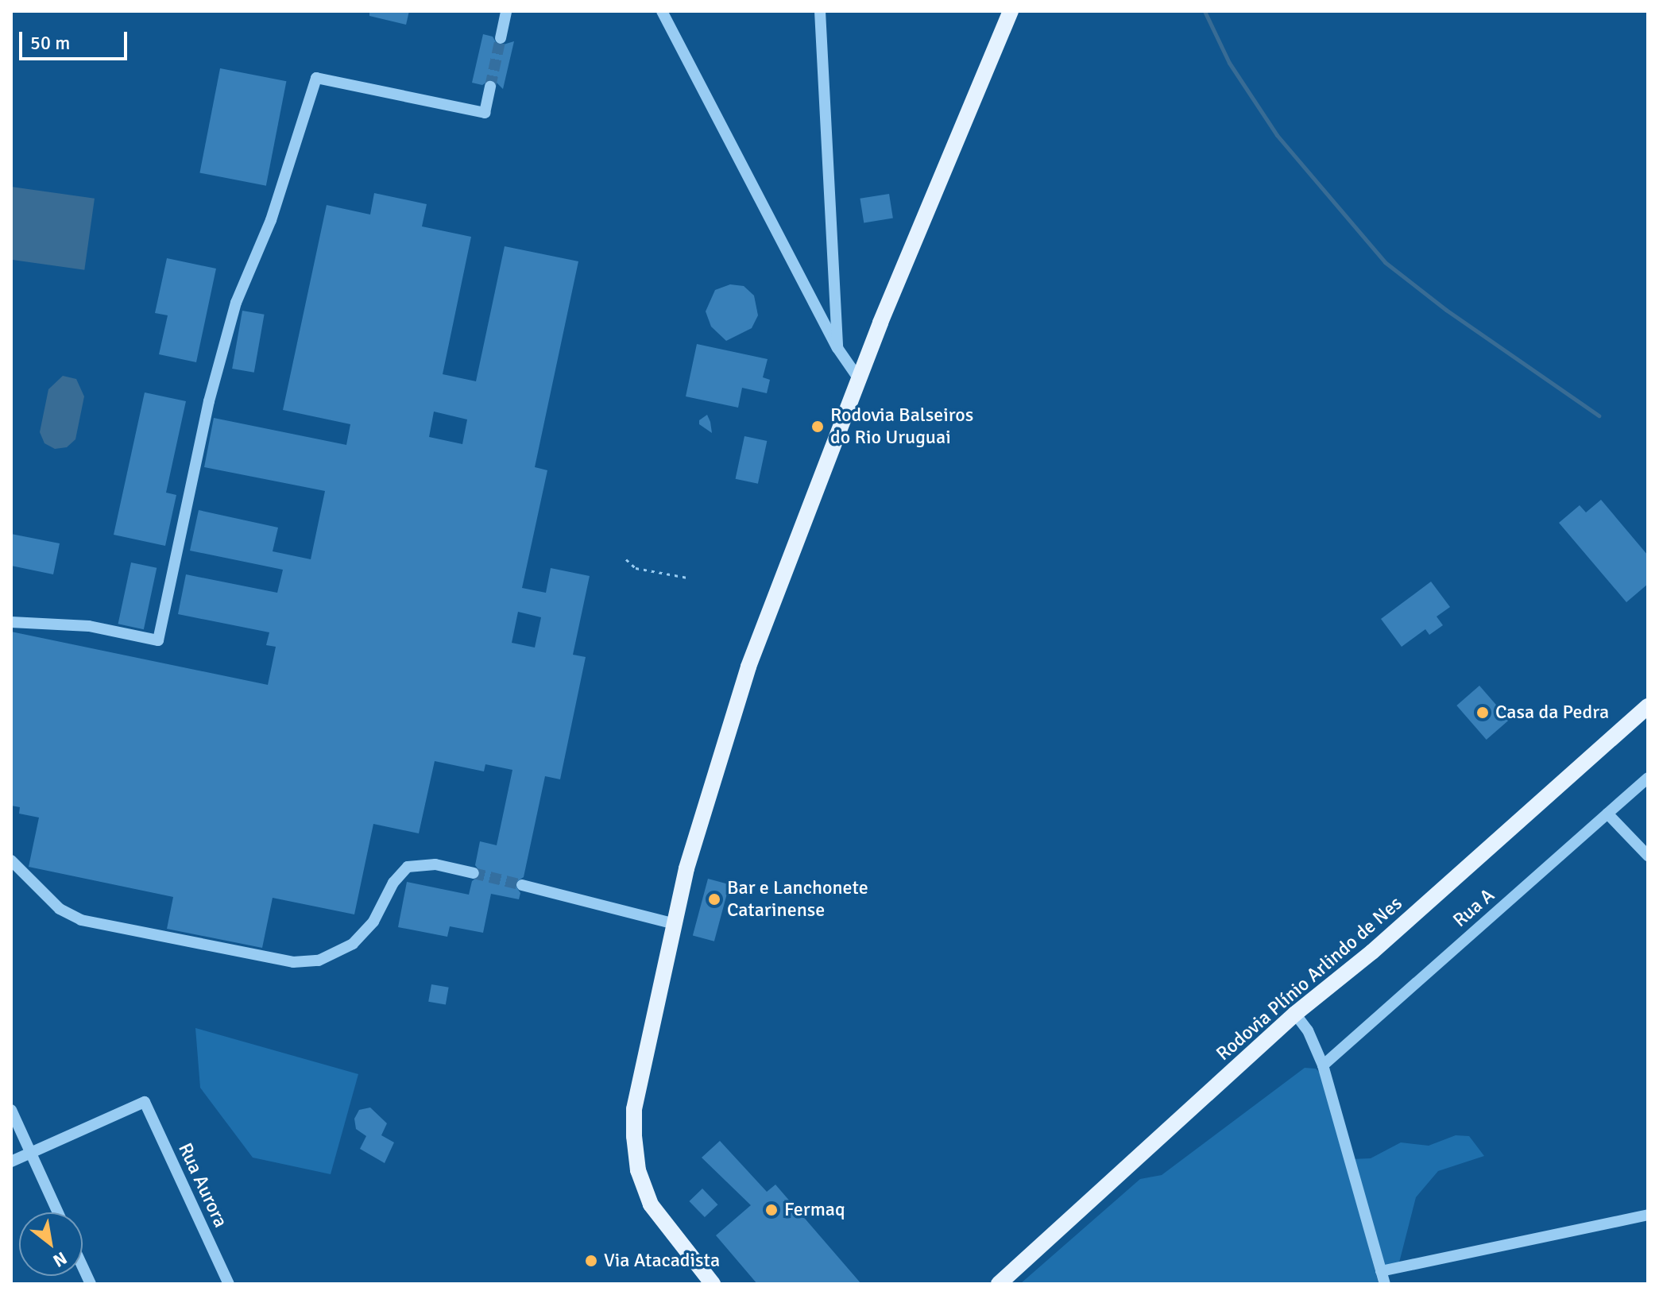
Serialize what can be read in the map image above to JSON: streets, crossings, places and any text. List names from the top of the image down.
{
  "streets": {
    "main road": ["Rodovia Plínio Arlindo de Nes"],
    "street": ["Rua A", "Rua Aurora"]
  },
  "places": [
    "Rodovia Balseiros do Rio Uruguai",
    "Casa da Pedra",
    "Bar e Lanchonete Catarinense",
    "Fermaq",
    "Via Atacadista"
  ],
  "scale_bar": "50 m",
  "north": "bottom right"
}
